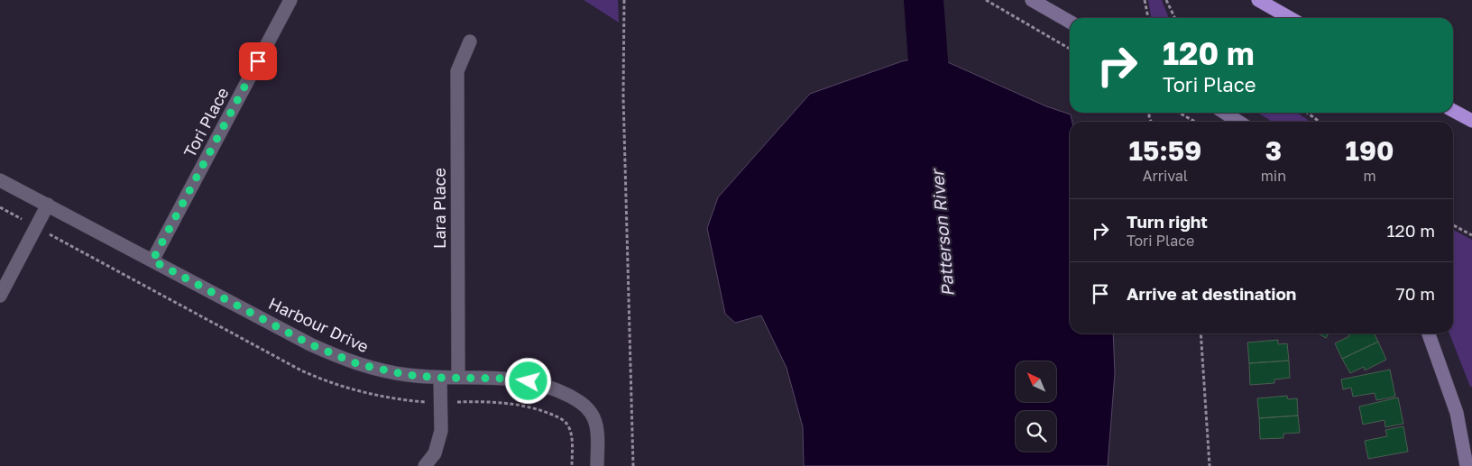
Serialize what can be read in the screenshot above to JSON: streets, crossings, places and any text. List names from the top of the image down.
{
  "streets": {
    "street": ["Tori Place", "Lara Place", "Harbour Drive"]
  },
  "crossings": [
    ["Tori Place", "Harbour Drive"],
    ["Lara Place", "Harbour Drive"]
  ],
  "water": ["Patterson River"],
  "north": "top left",
  "page": {
    "turn": ["120 m", "Tori Place"],
    "eta": [
      "15:59",
      "Arrival",
      "3",
      "min",
      "190",
      "m"
    ],
    "list": [
      {
        "name": "Turn right",
        "note": "Tori Place",
        "value": "120 m"
      },
      {
        "name": "Arrive at destination",
        "value": "70 m"
      }
    ]
  }
}
